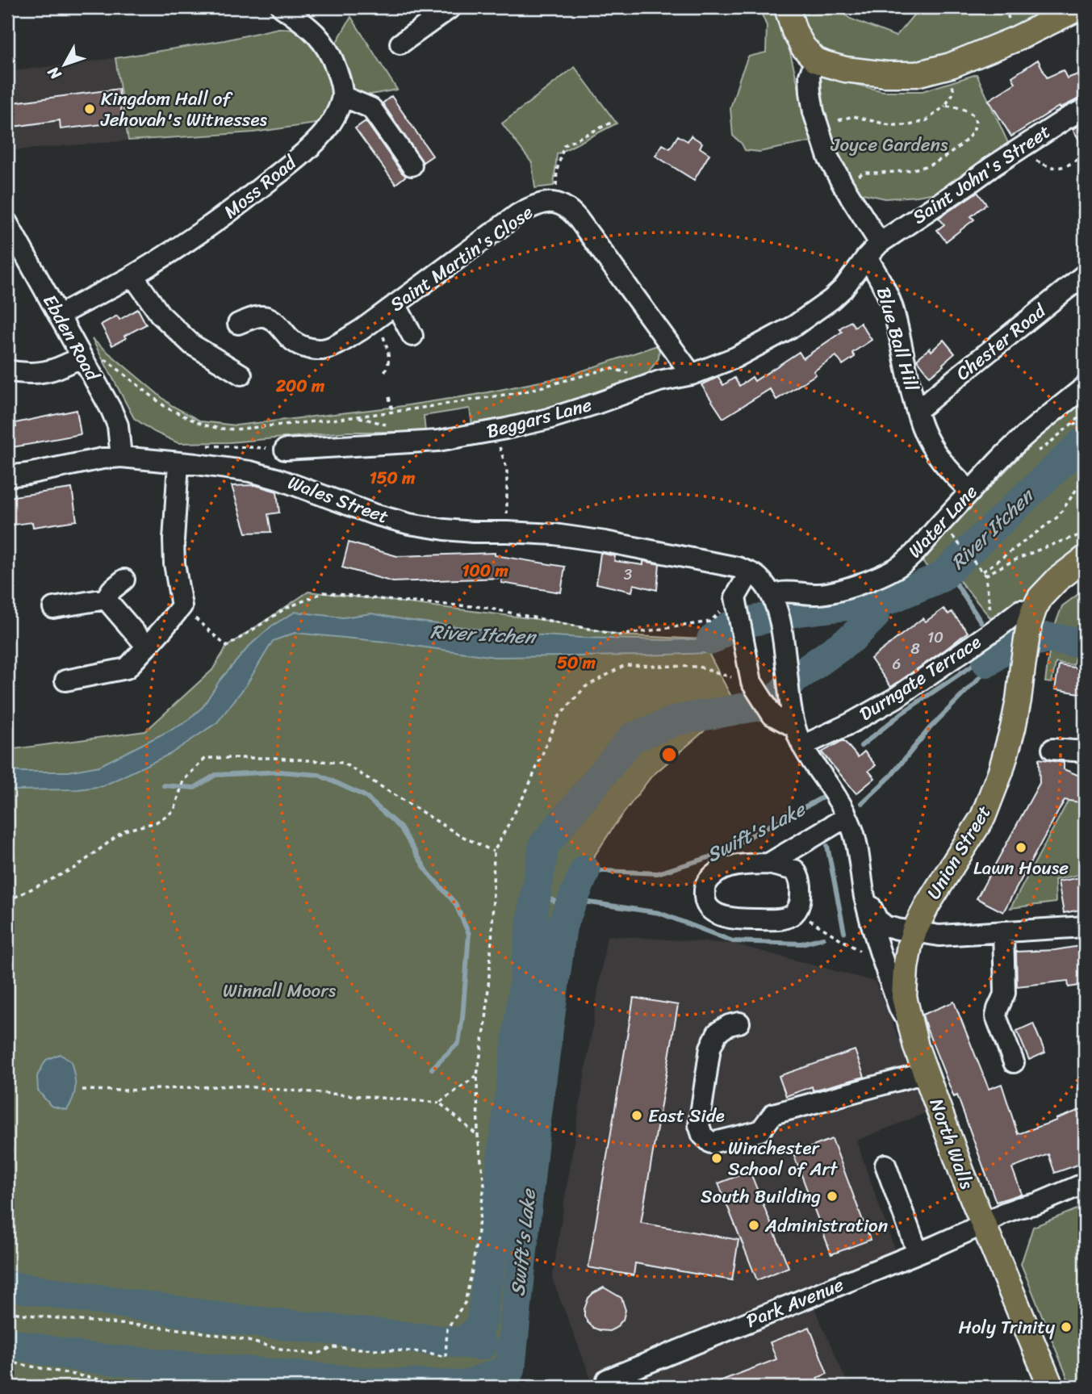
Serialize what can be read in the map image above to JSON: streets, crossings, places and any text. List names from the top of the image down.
{
  "streets": {
    "main road": ["Union Street", "North Walls"],
    "street": [
      "Saint John's Street",
      "Moss Road",
      "Saint Martin's Close",
      "Ebden Road",
      "Blue Ball Hill",
      "Chester Road",
      "Beggars Lane",
      "Wales Street",
      "Water Lane",
      "Durngate Terrace",
      "Park Avenue"
    ]
  },
  "crossings": [
    ["Saint John's Street", "Blue Ball Hill"],
    ["Saint John's Street", "Beggars Lane"],
    ["Moss Road", "Ebden Road"],
    ["Saint Martin's Close", "Beggars Lane"],
    ["Ebden Road", "Wales Street"],
    ["Blue Ball Hill", "Chester Road"],
    ["Blue Ball Hill", "Beggars Lane"],
    ["Blue Ball Hill", "Water Lane"],
    ["Durngate Terrace", "Union Street"],
    ["Durngate Terrace", "North Walls"],
    ["Union Street", "North Walls"],
    ["North Walls", "Park Avenue"]
  ],
  "water": ["River Itchen", "Swift's Lake"],
  "parks": ["Joyce Gardens", "Winnall Moors"],
  "places": [
    "Kingdom Hall of Jehovah's Witnesses",
    "Lawn House",
    "East Side",
    "Winchester School of Art",
    "South Building",
    "Administration",
    "Holy Trinity"
  ],
  "house_numbers": [
    "3",
    "10",
    "8",
    "6"
  ],
  "north": "bottom left",
  "rings": [
    "200 m",
    "150 m",
    "100 m",
    "50 m"
  ]
}
